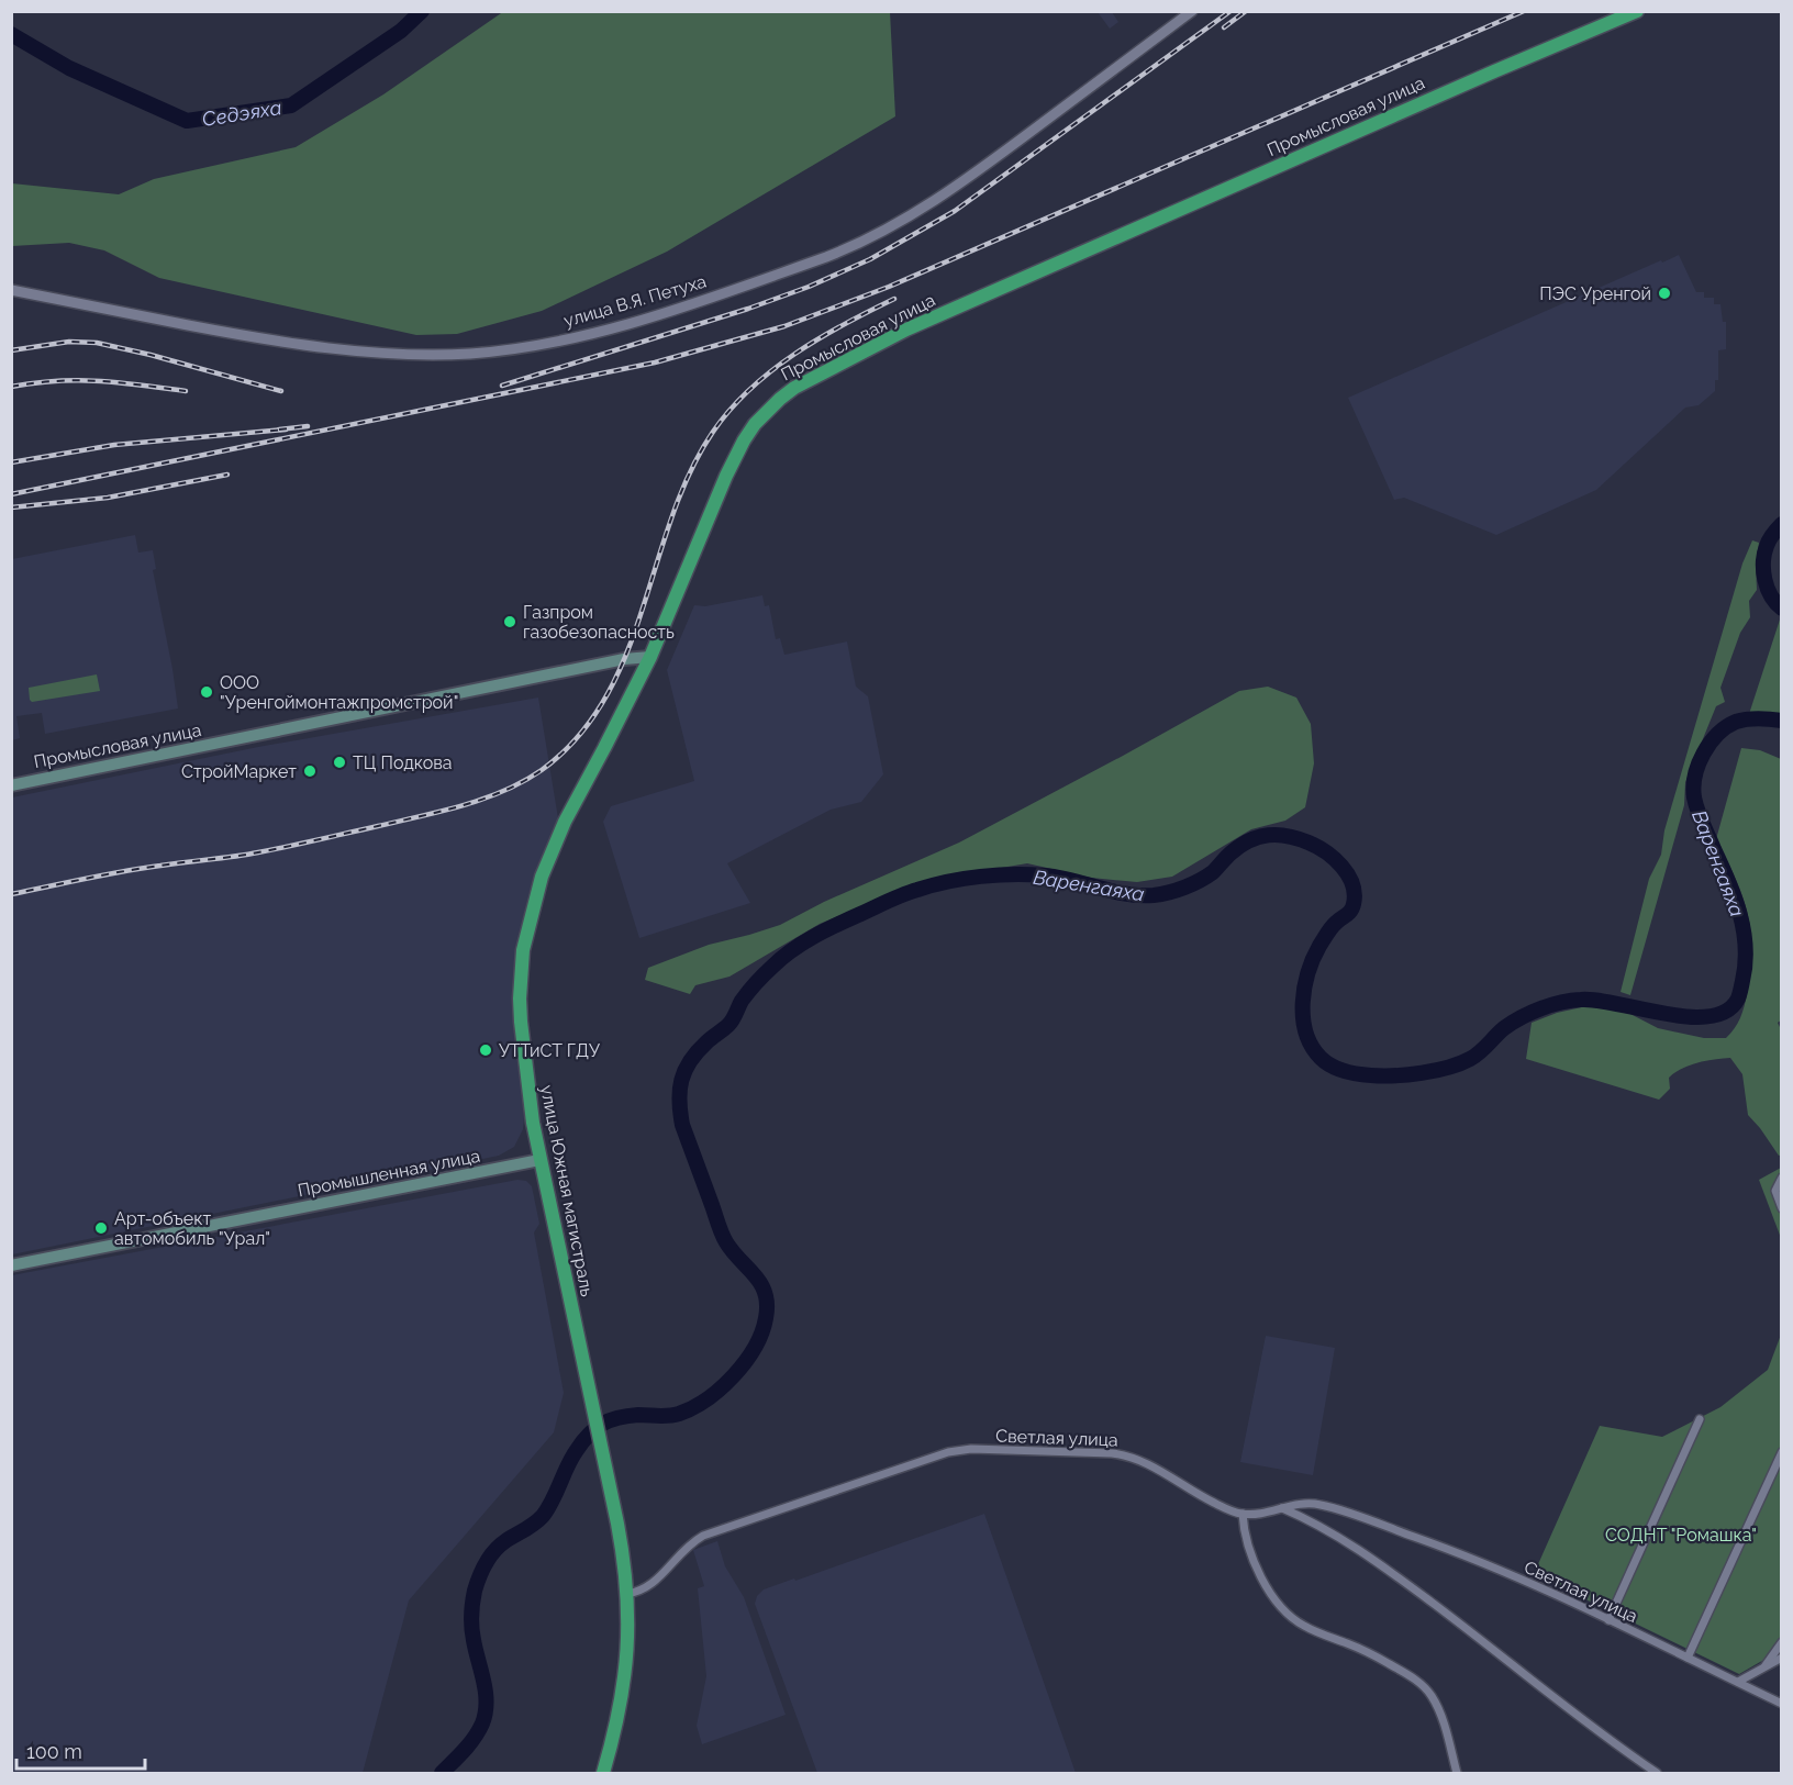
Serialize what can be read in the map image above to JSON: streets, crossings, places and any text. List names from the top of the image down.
{
  "streets": {
    "highway": ["Промысловая улица", "улица Южная магистраль"],
    "main road": ["Промышленная улица"],
    "street": ["улица В.Я. Петуха", "Светлая улица"]
  },
  "crossings": [
    ["Промысловая улица", "улица Южная магистраль"],
    ["Промышленная улица", "улица Южная магистраль"],
    ["улица Южная магистраль", "Светлая улица"]
  ],
  "water": ["Седэяха", "Варенгаяха"],
  "parks": ["СОДНТ \"Ромашка\""],
  "places": [
    "ПЭС Уренгой",
    "Газпром газобезопасность",
    "ООО \"Уренгоймонтажпромстрой\"",
    "ТЦ Подкова",
    "СтройМаркет",
    "УТТиСТ ГДУ",
    "Арт-объект автомобиль \"Урал\""
  ],
  "scale_bar": "100 m"
}
